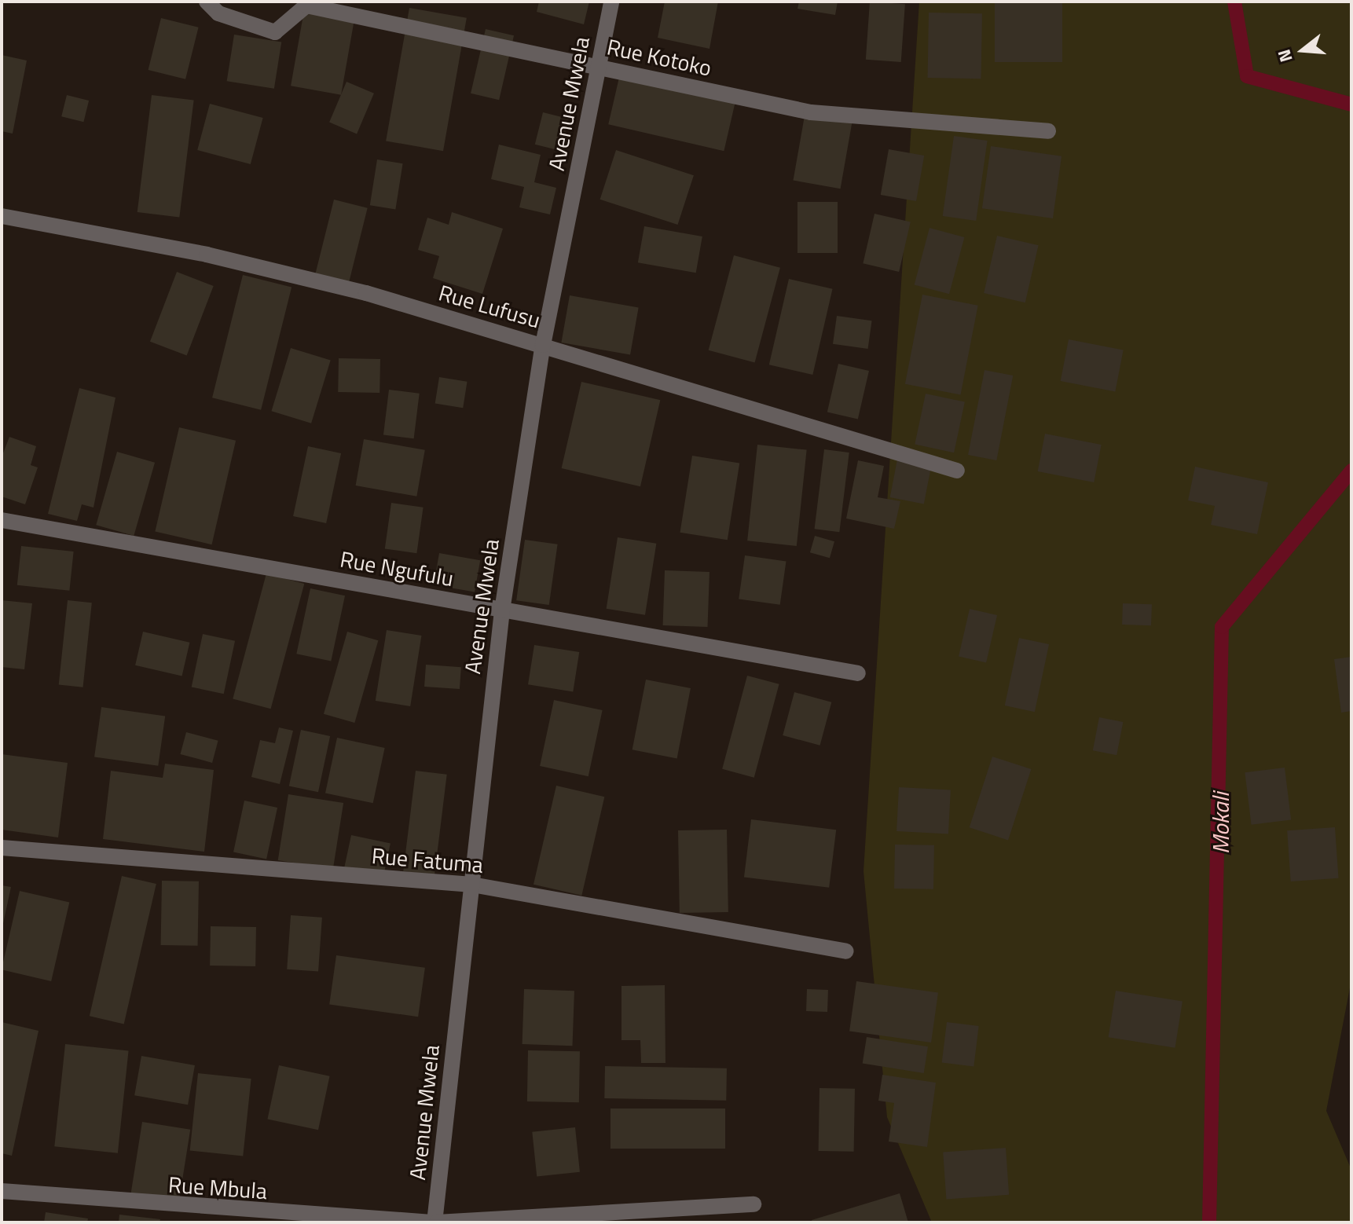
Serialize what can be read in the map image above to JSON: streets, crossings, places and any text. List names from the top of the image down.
{
  "streets": {
    "street": [
      "Rue Kotoko",
      "Avenue Mwela",
      "Rue Lufusu",
      "Rue Ngufulu",
      "Rue Fatuma",
      "Rue Mbula"
    ]
  },
  "crossings": [
    ["Rue Kotoko", "Avenue Mwela"],
    ["Avenue Mwela", "Rue Lufusu"],
    ["Avenue Mwela", "Rue Ngufulu"],
    ["Avenue Mwela", "Rue Fatuma"],
    ["Avenue Mwela", "Rue Mbula"]
  ],
  "water": ["Mokali"],
  "north": "left"
}
